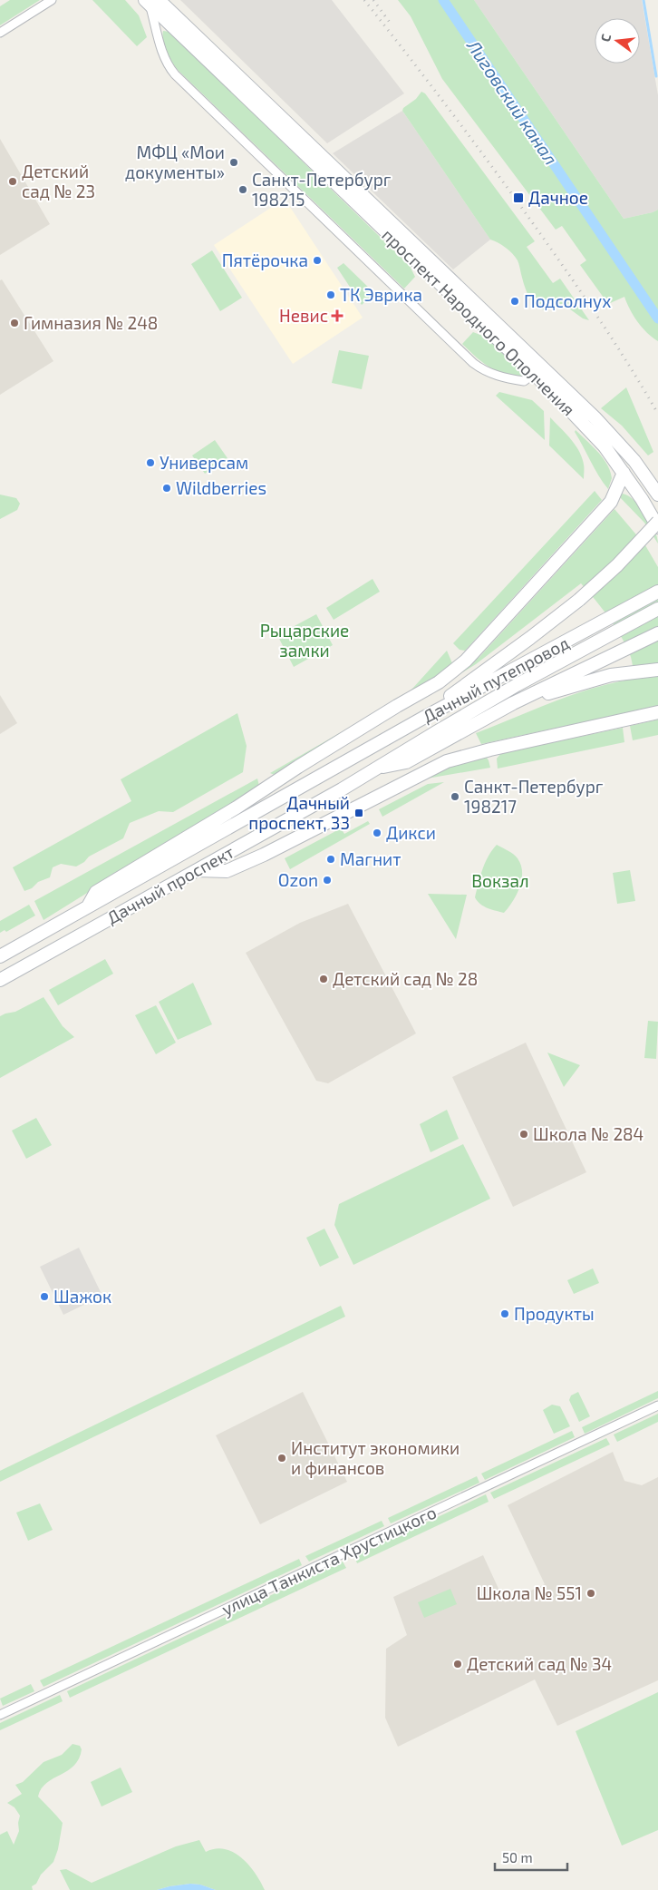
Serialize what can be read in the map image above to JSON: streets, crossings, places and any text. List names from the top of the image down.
{
  "streets": {
    "main road": ["проспект Народного Ополчения", "Дачный путепровод", "Дачный проспект"],
    "street": ["улица Танкиста Хрустицкого"]
  },
  "crossings": [
    ["Дачный путепровод", "Дачный проспект"]
  ],
  "water": ["Лиговский канал"],
  "parks": ["Рыцарские замки", "Вокзал"],
  "places": {
    "other": [
      "МФЦ «Мои документы»",
      "Детский сад № 23",
      "Санкт-Петербург 198215",
      "Пятёрочка",
      "ТК Эврика",
      "Подсолнух",
      "Гимназия № 248",
      "Универсам",
      "Wildberries",
      "Санкт-Петербург 198217",
      "Дикси",
      "Магнит",
      "Ozon",
      "Детский сад № 28",
      "Школа № 284",
      "Шажок",
      "Продукты",
      "Институт экономики и финансов",
      "Школа № 551",
      "Детский сад № 34"
    ],
    "transit": ["Дачное", "Дачный проспект, 33"],
    "health": ["Невис"]
  },
  "scale_bar": "50 m",
  "north": "left"
}
